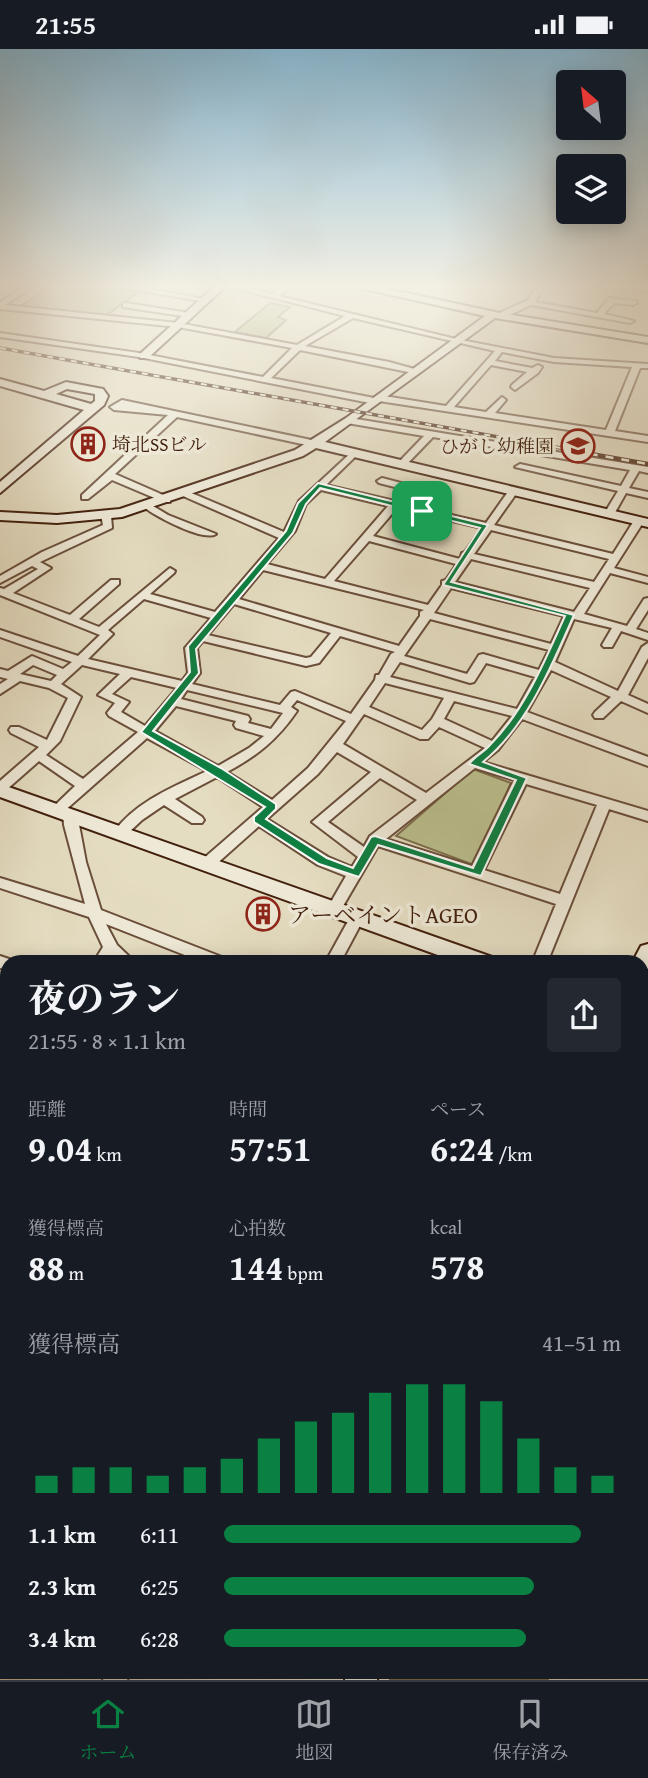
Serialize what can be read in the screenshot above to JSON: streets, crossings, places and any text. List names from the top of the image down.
{
  "places": {
    "building": ["埼北SSビル", "アーベイントAGEO"],
    "school or university": ["ひがし幼稚園"]
  },
  "north": "top left",
  "page": {
    "status": "21:55",
    "heading": ["夜のラン", "21:55 · 8 × 1.1 km"],
    "stats": [
      ["距離", "9.04 km"],
      ["時間", "57:51"],
      ["ペース", "6:24 /km"],
      ["獲得標高", "88 m"],
      ["心拍数", "144 bpm"],
      ["kcal", "578"]
    ],
    "chart": ["獲得標高", "41–51 m"],
    "list": [
      {
        "name": "1.1 km",
        "note": "6:11"
      },
      {
        "name": "2.3 km",
        "note": "6:25"
      },
      {
        "name": "3.4 km",
        "note": "6:28"
      }
    ],
    "tabs": ["ホーム", "地図", "保存済み"]
  }
}
